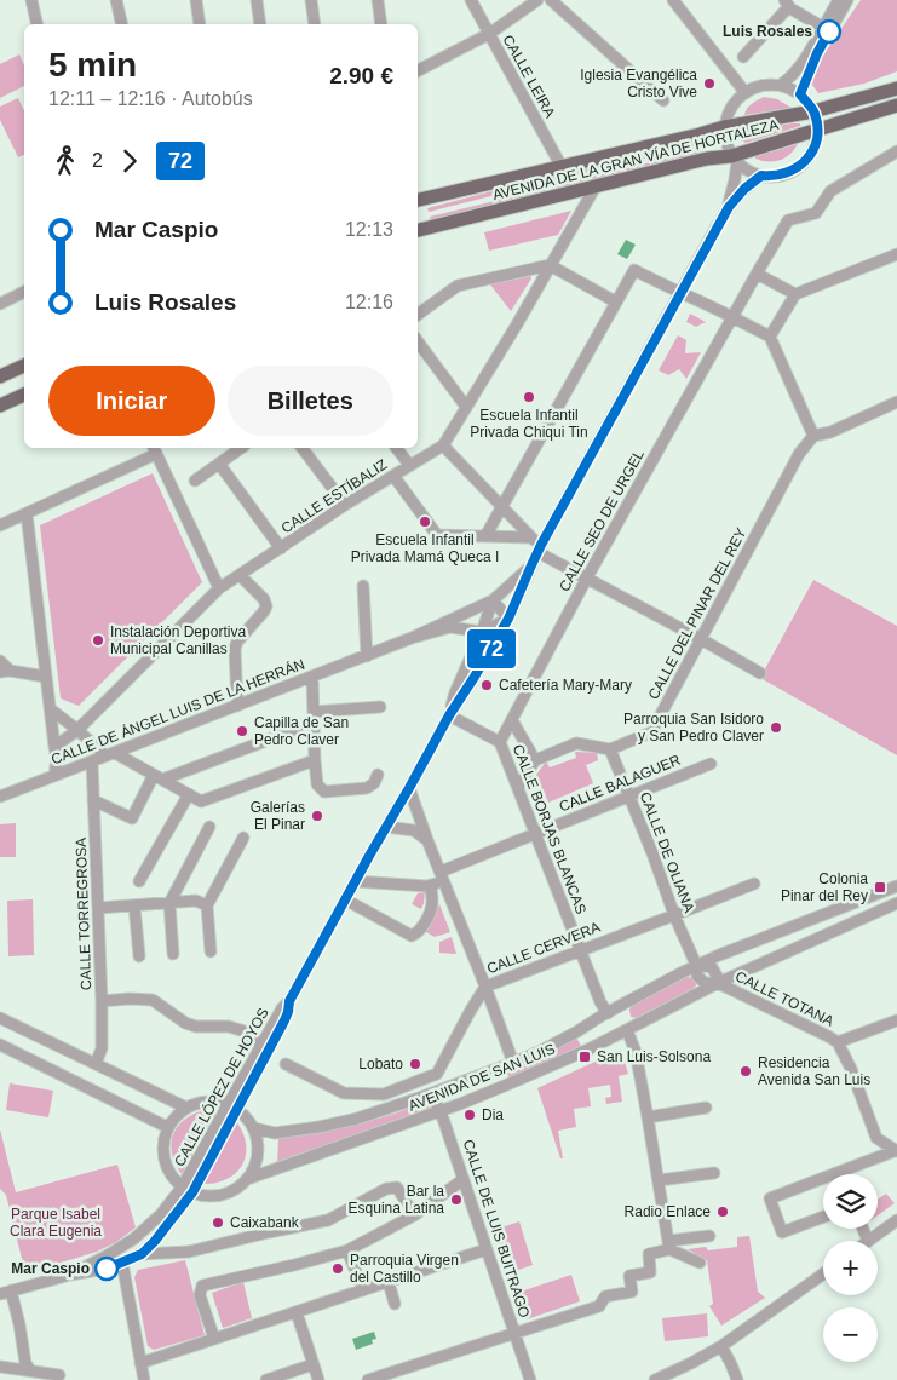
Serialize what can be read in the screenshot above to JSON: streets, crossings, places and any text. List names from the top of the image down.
{
  "streets": {
    "main road": ["AVENIDA DE LA GRAN VÍA DE HORTALEZA"],
    "street": [
      "CALLE LEIRA",
      "CALLE ESTÍBALIZ",
      "CALLE SEO DE URGEL",
      "CALLE DEL PINAR DEL REY",
      "CALLE DE ÁNGEL LUIS DE LA HERRÁN",
      "CALLE BALAGUER",
      "CALLE BORJAS BLANCAS",
      "CALLE DE OLIANA",
      "CALLE TORREGROSA",
      "CALLE CERVERA",
      "CALLE TOTANA",
      "AVENIDA DE SAN LUIS",
      "CALLE LÓPEZ DE HOYOS",
      "CALLE DE LUIS BUITRAGO"
    ]
  },
  "crossings": [
    ["CALLE LEIRA", "AVENIDA DE LA GRAN VÍA DE HORTALEZA"],
    ["AVENIDA DE LA GRAN VÍA DE HORTALEZA", "CALLE ESTÍBALIZ"],
    ["CALLE SEO DE URGEL", "CALLE BORJAS BLANCAS"],
    ["CALLE DEL PINAR DEL REY", "CALLE DE OLIANA"],
    ["CALLE DE ÁNGEL LUIS DE LA HERRÁN", "CALLE TORREGROSA"],
    ["CALLE BALAGUER", "CALLE BORJAS BLANCAS"],
    ["CALLE BALAGUER", "CALLE DE OLIANA"],
    ["CALLE BORJAS BLANCAS", "CALLE CERVERA"],
    ["CALLE BORJAS BLANCAS", "AVENIDA DE SAN LUIS"],
    ["CALLE DE OLIANA", "CALLE CERVERA"],
    ["CALLE DE OLIANA", "AVENIDA DE SAN LUIS"],
    ["CALLE TOTANA", "AVENIDA DE SAN LUIS"],
    ["AVENIDA DE SAN LUIS", "CALLE LÓPEZ DE HOYOS"],
    ["AVENIDA DE SAN LUIS", "CALLE DE LUIS BUITRAGO"]
  ],
  "parks": ["Parque Isabel Clara Eugenia"],
  "places": {
    "other": [
      "Luis Rosales",
      "Iglesia Evangélica Cristo Vive",
      "Escuela Infantil Privada Chiqui Tin",
      "Escuela Infantil Privada Mamá Queca I",
      "Instalación Deportiva Municipal Canillas",
      "Cafetería Mary-Mary",
      "Parroquia San Isidoro y San Pedro Claver",
      "Capilla de San Pedro Claver",
      "Galerías El Pinar",
      "Lobato",
      "Residencia Avenida San Luis",
      "Dia",
      "Bar la Esquina Latina",
      "Radio Enlace",
      "Caixabank",
      "Mar Caspio",
      "Parroquia Virgen del Castillo"
    ],
    "transit": ["Colonia Pinar del Rey", "San Luis-Solsona"]
  },
  "lines": ["bus line 72"],
  "page": {
    "on_map": "72",
    "heading": ["5 min", "12:11 – 12:16 · Autobús", "2.90 €"],
    "legs": ["2", "72"],
    "list": [
      {
        "name": "Mar Caspio",
        "value": "12:13"
      },
      {
        "name": "Luis Rosales",
        "value": "12:16"
      }
    ],
    "buttons": ["Iniciar", "Billetes"],
    "map_buttons": ["+", "−"]
  }
}
